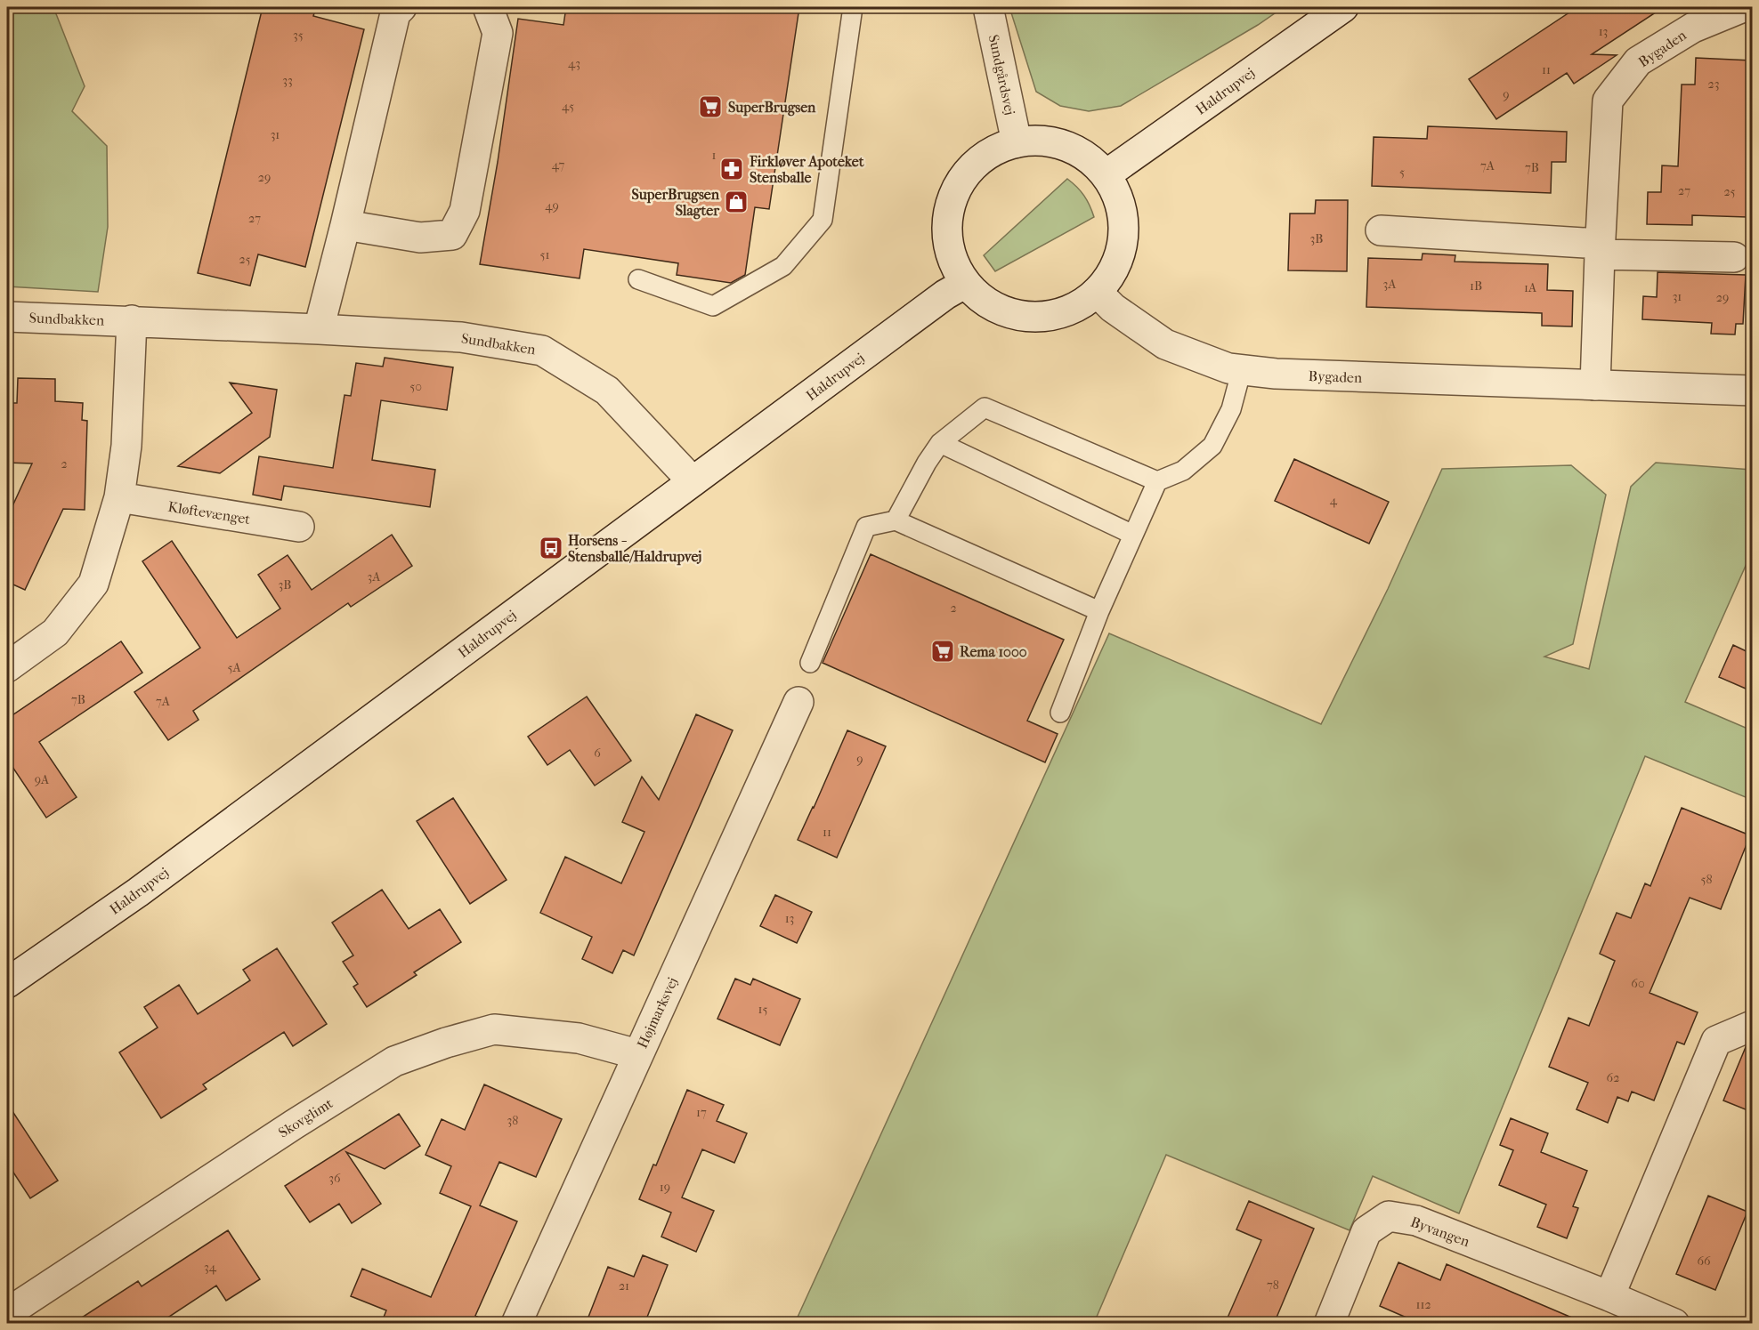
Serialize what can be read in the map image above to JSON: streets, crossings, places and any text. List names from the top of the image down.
{
  "streets": {
    "street": [
      "Bygaden",
      "Sundgårdsvej",
      "Haldrupvej",
      "Sundbakken",
      "Kløftevænget",
      "Højmarksvej",
      "Skovglimt",
      "Byvangen"
    ]
  },
  "crossings": [
    ["Bygaden", "Sundgårdsvej"],
    ["Bygaden", "Haldrupvej"],
    ["Sundgårdsvej", "Haldrupvej"],
    ["Haldrupvej", "Sundbakken"],
    ["Højmarksvej", "Skovglimt"]
  ],
  "places": {
    "supermarket": ["SuperBrugsen", "Rema 1000"],
    "pharmacy": ["Firkløver Apoteket Stensballe"],
    "shop": ["SuperBrugsen Slagter"],
    "bus stop": ["Horsens - Stensballe/Haldrupvej"]
  },
  "house_numbers": [
    "13",
    "35",
    "43",
    "11",
    "33",
    "23",
    "9",
    "45",
    "31",
    "1",
    "47",
    "7A",
    "7B",
    "5",
    "29",
    "27",
    "25",
    "49",
    "27",
    "3B",
    "51",
    "25",
    "3A",
    "1B",
    "1A",
    "31",
    "29",
    "50",
    "2",
    "4",
    "3A",
    "3B",
    "2",
    "5A",
    "7B",
    "7A",
    "6",
    "9",
    "9A",
    "11",
    "58",
    "13",
    "60",
    "15",
    "62",
    "17",
    "38",
    "36",
    "19",
    "66",
    "34",
    "78",
    "21",
    "112"
  ]
}
